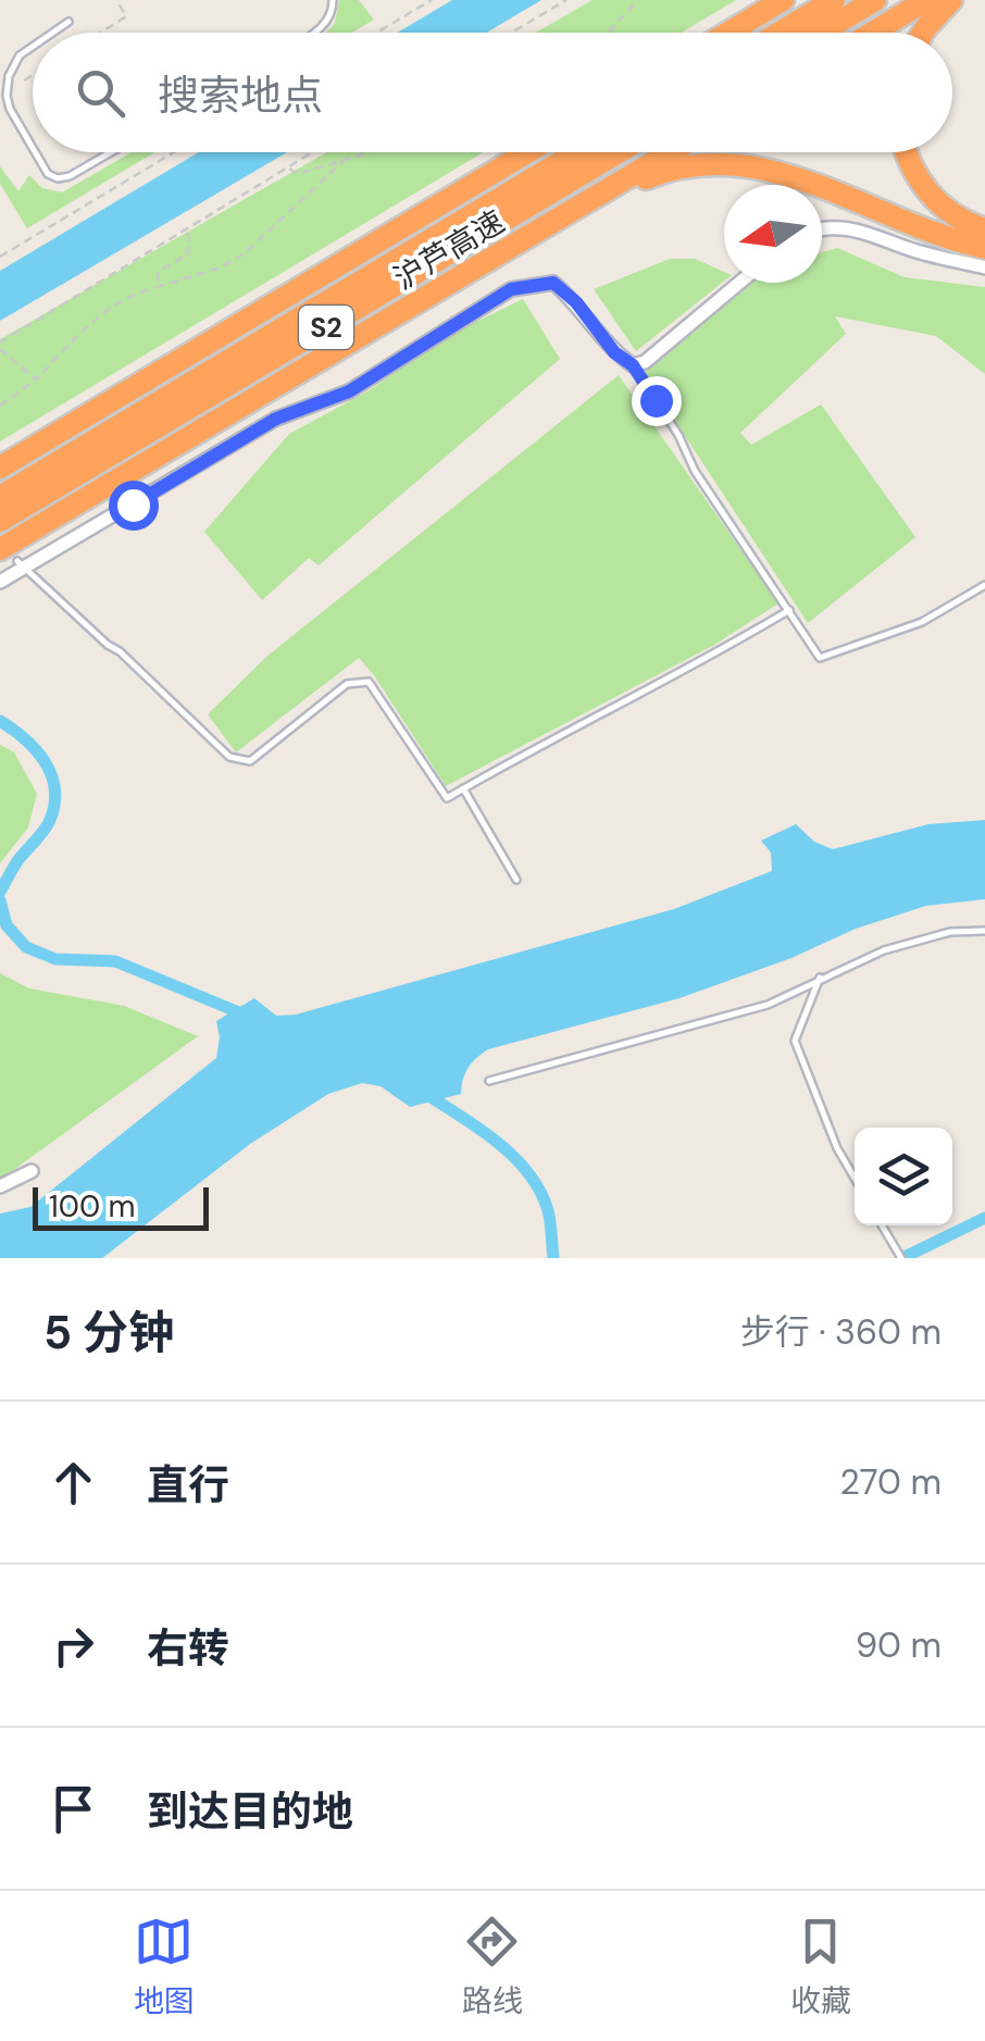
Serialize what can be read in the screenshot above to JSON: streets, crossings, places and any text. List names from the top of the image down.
{
  "streets": {
    "highway": ["沪芦高速", "S2"]
  },
  "scale_bar": "100 m",
  "north": "left",
  "page": {
    "search": "搜索地点",
    "scale": "100 m",
    "heading": ["5 分钟", "步行 · 360 m"],
    "list": [
      ["直行", "270 m"],
      ["右转", "90 m"],
      "到达目的地"
    ],
    "nav": ["地图", "路线", "收藏"]
  }
}
